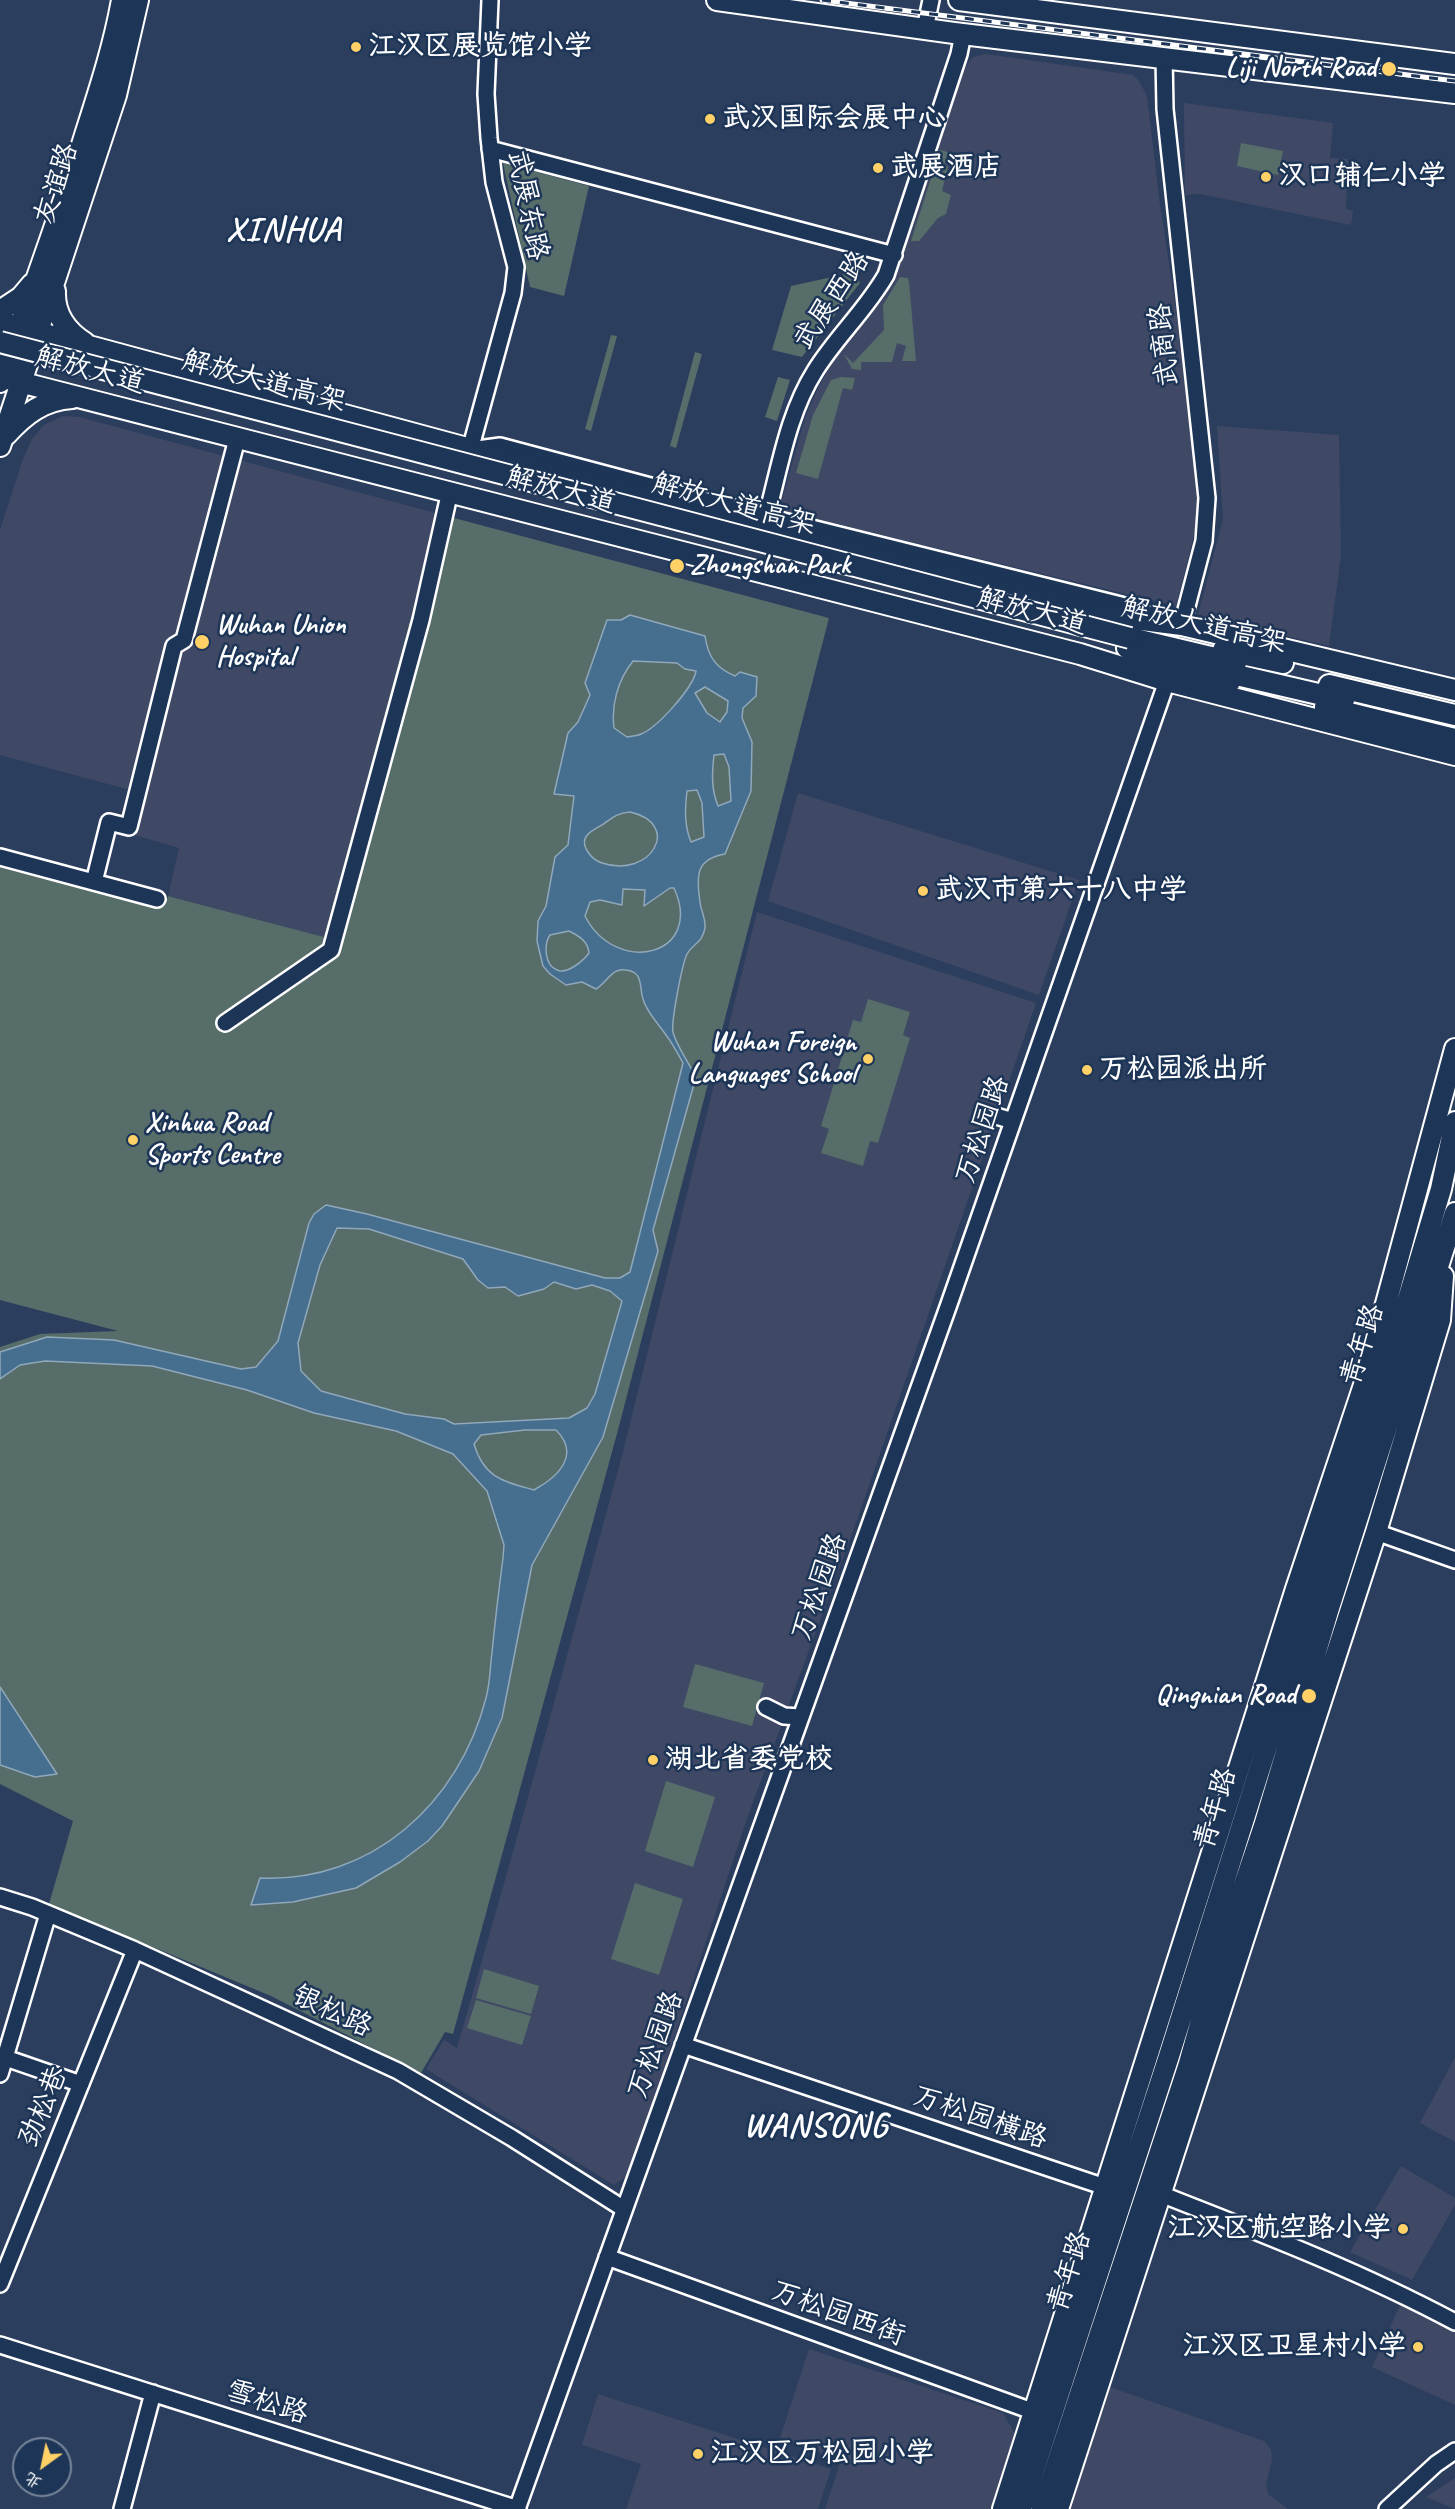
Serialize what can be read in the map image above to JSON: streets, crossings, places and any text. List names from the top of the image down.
{
  "streets": {
    "main road": [
      "友谊路",
      "解放大道",
      "解放大道高架",
      "青年路"
    ],
    "street": [
      "武展东路",
      "武展西路",
      "武商路",
      "万松园路",
      "银松路",
      "劲松巷",
      "万松园横路",
      "万松园西街",
      "雪松路"
    ]
  },
  "crossings": [
    ["友谊路", "解放大道"],
    ["武展东路", "解放大道"],
    ["武展西路", "解放大道"],
    ["武商路", "解放大道"],
    ["解放大道", "万松园路"],
    ["万松园路", "银松路"],
    ["万松园路", "万松园横路"],
    ["万松园路", "万松园西街"],
    ["万松园路", "雪松路"],
    ["青年路", "万松园横路"],
    ["青年路", "万松园西街"],
    ["银松路", "劲松巷"]
  ],
  "districts": ["XINHUA", "WANSONG"],
  "places": [
    "江汉区展览馆小学",
    "Liji North Road",
    "武汉国际会展中心",
    "武展酒店",
    "汉口辅仁小学",
    "Zhongshan Park",
    "Wuhan Union Hospital",
    "武汉市第六十八中学",
    "Wuhan Foreign Languages School",
    "万松园派出所",
    "Xinhua Road Sports Centre",
    "Qingnian Road",
    "湖北省委党校",
    "江汉区航空路小学",
    "江汉区卫星村小学",
    "江汉区万松园小学"
  ],
  "north": "bottom left"
}
